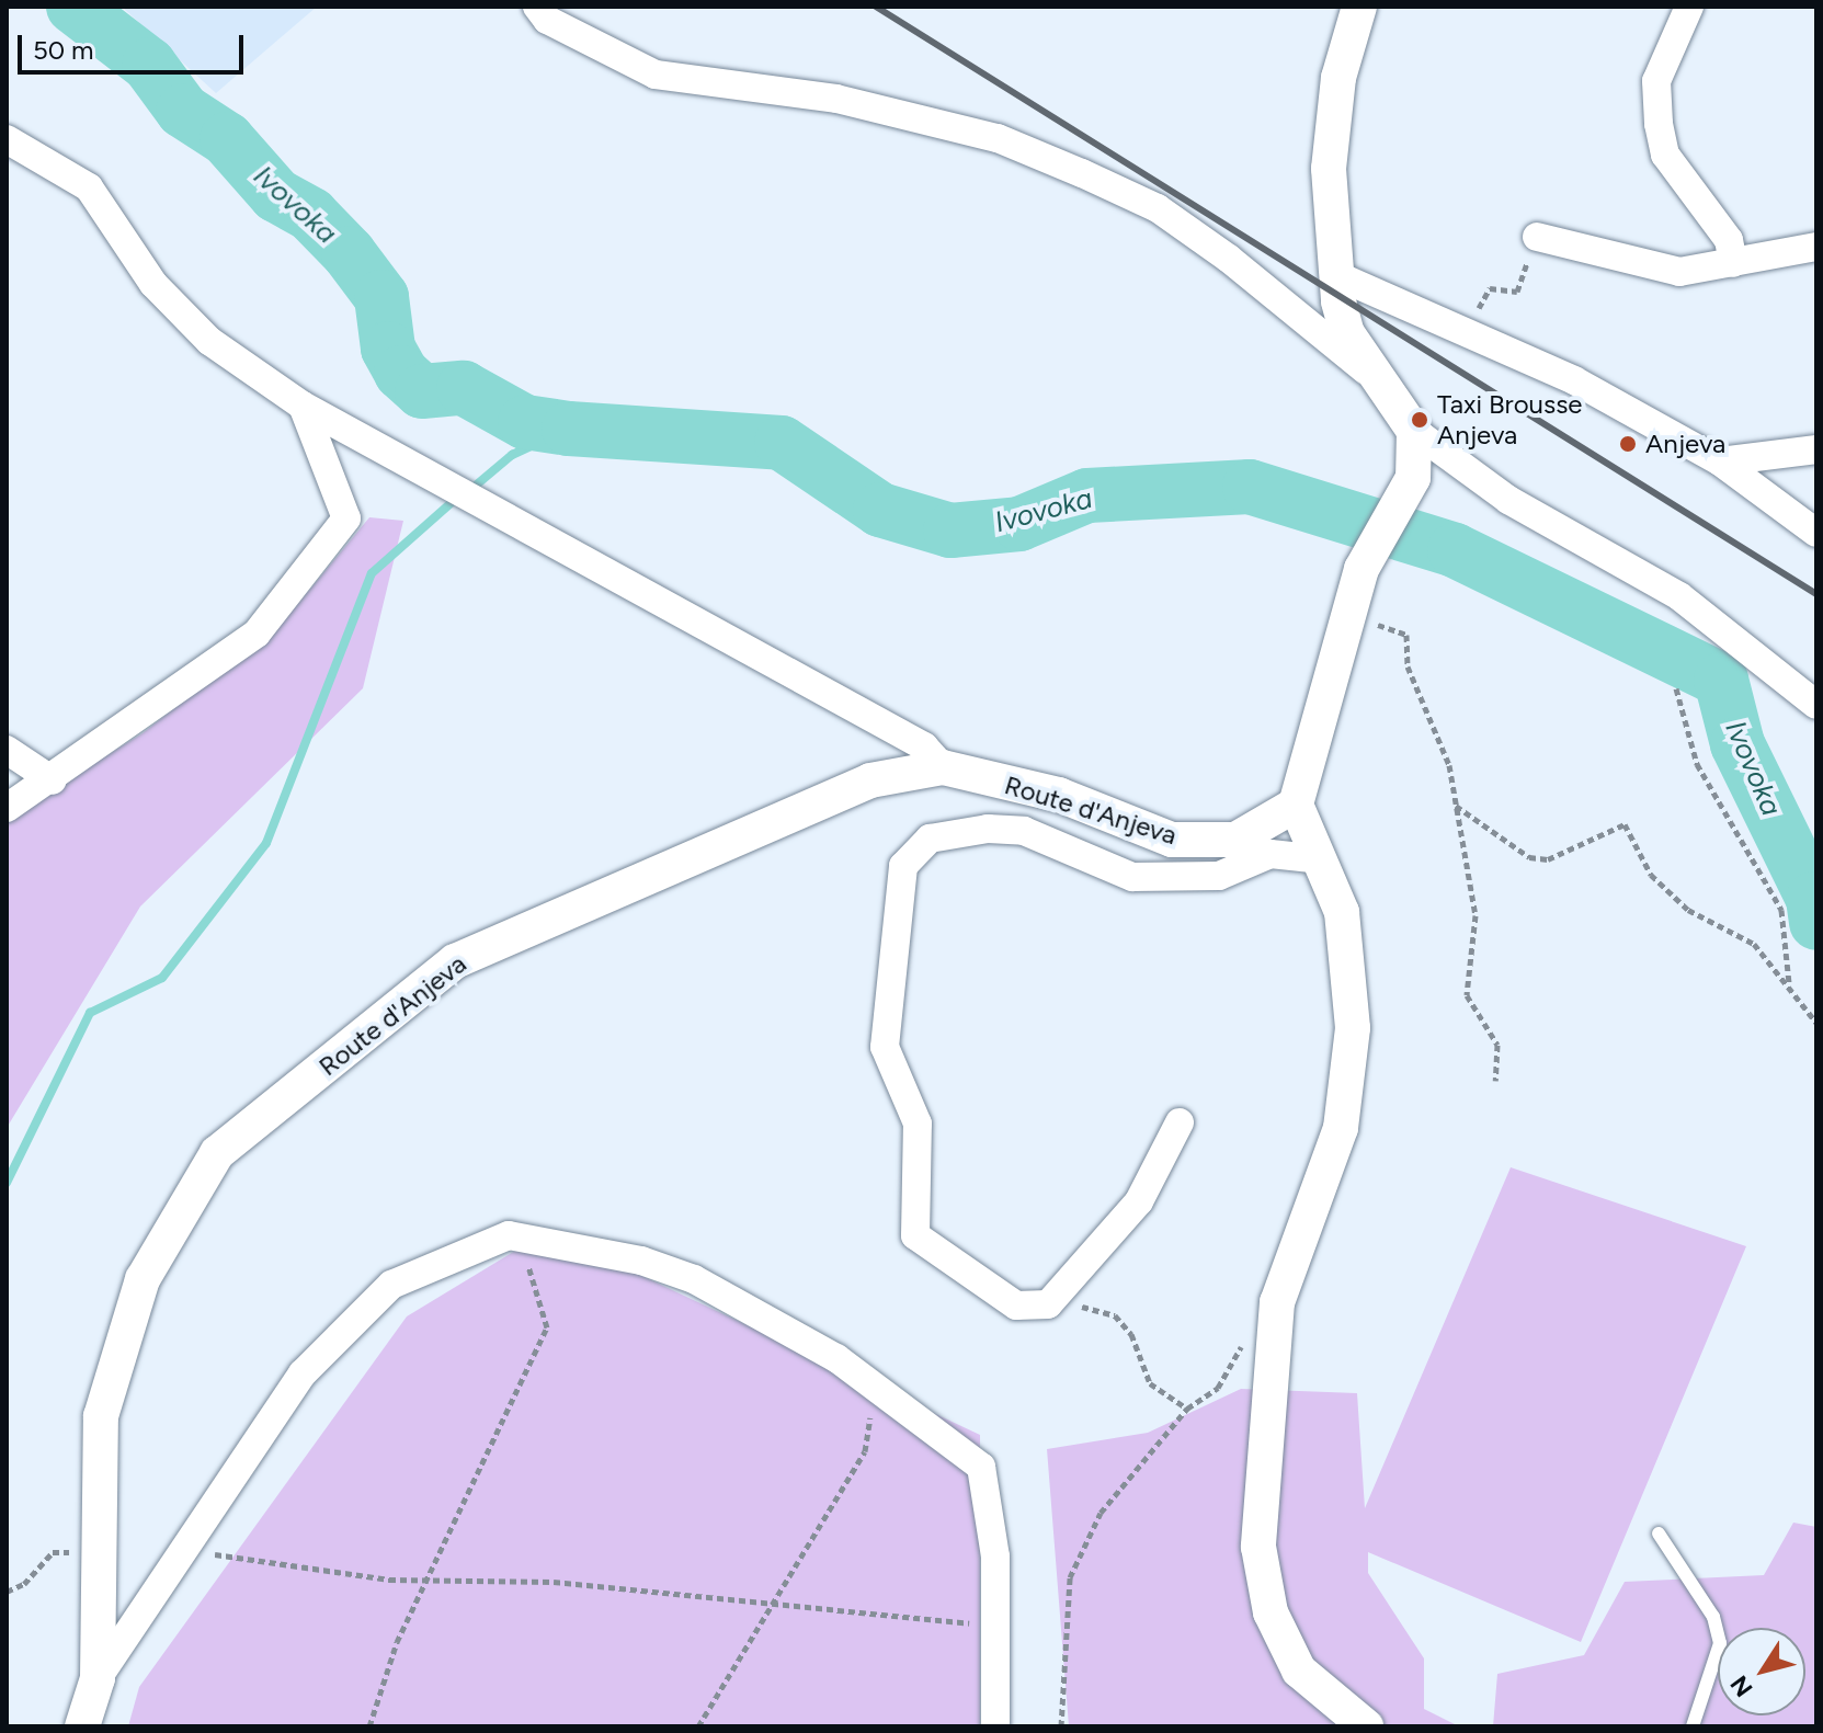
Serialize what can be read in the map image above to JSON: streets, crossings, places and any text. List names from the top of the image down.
{
  "streets": {
    "street": ["Route d'Anjeva"]
  },
  "water": ["Ivovoka"],
  "places": ["Taxi Brousse Anjeva", "Anjeva"],
  "scale_bar": "50 m",
  "north": "bottom left"
}
